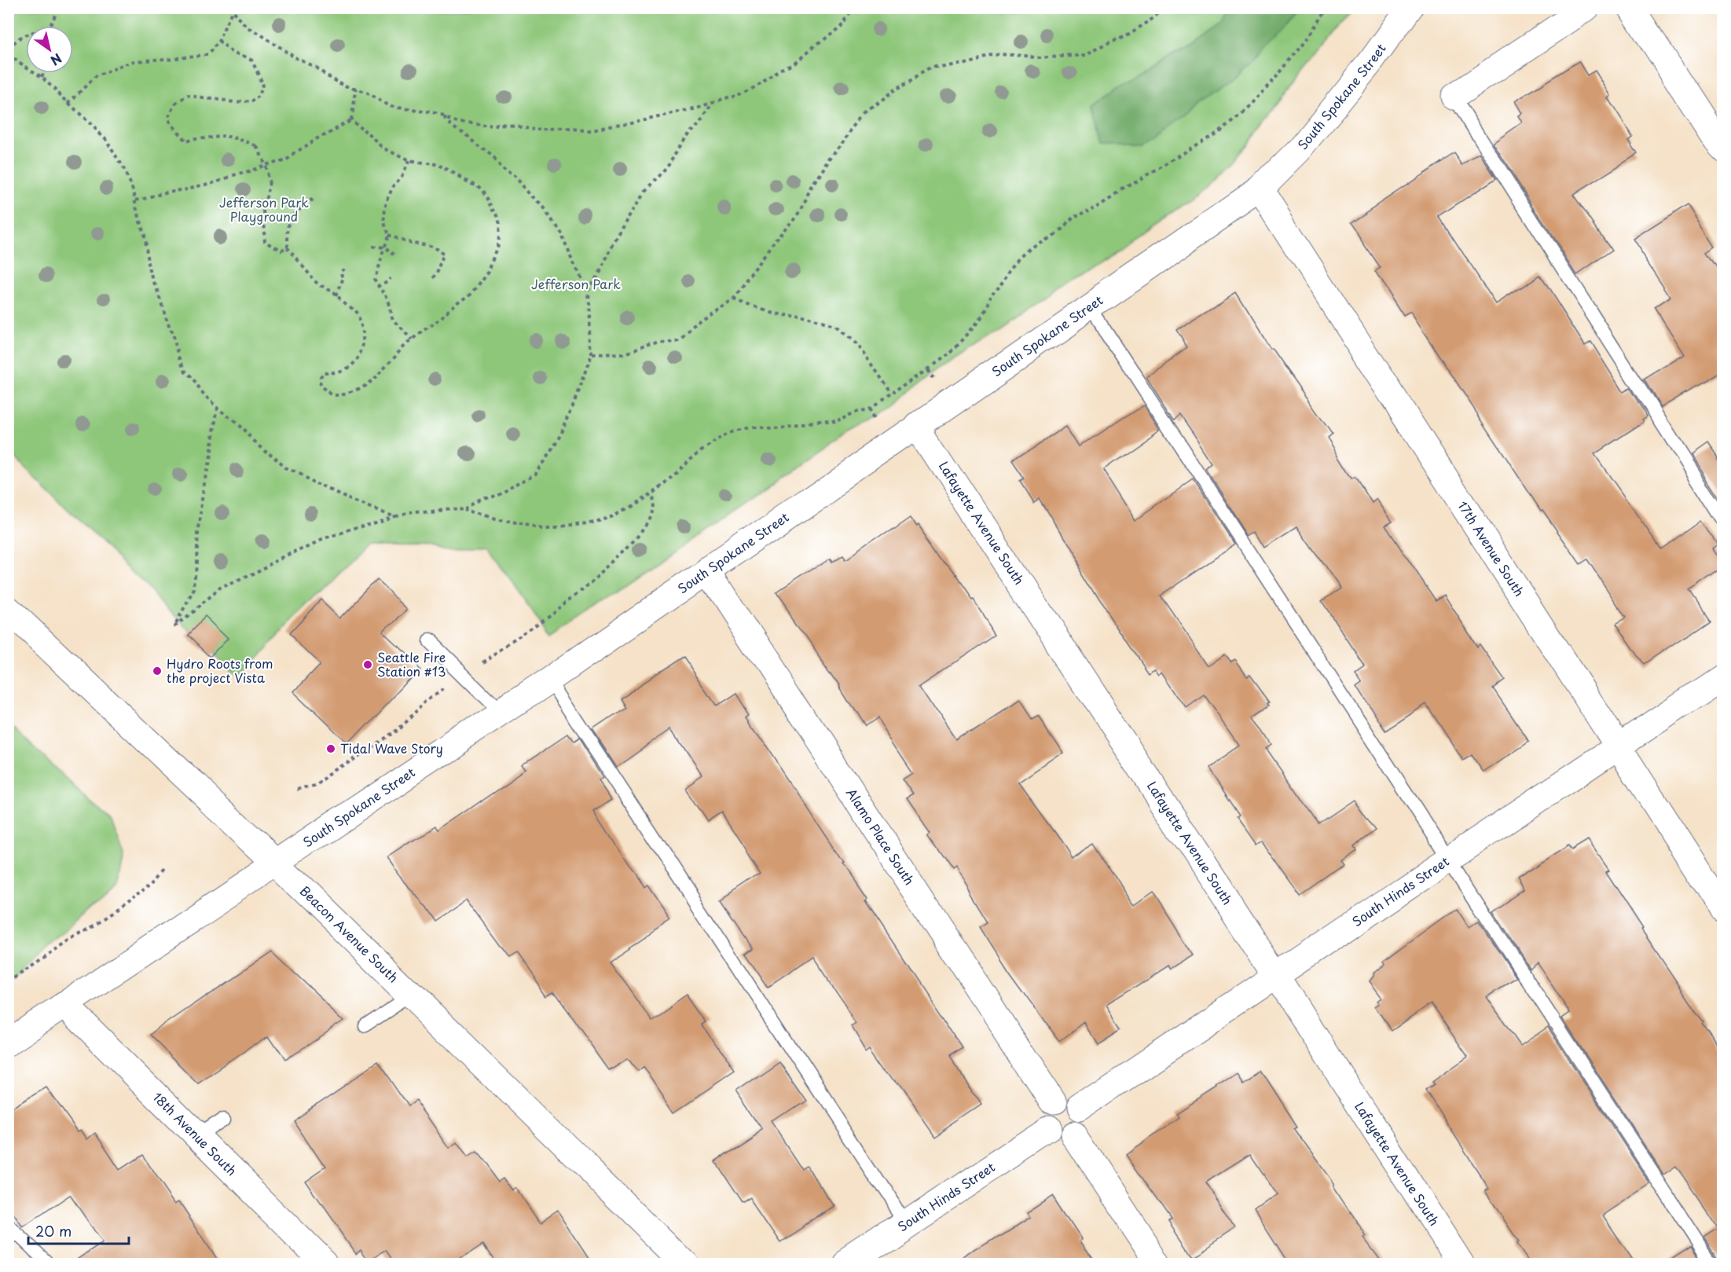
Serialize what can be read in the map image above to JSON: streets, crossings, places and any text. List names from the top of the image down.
{
  "streets": {
    "street": [
      "South Spokane Street",
      "Lafayette Avenue South",
      "17th Avenue South",
      "Alamo Place South",
      "South Hinds Street",
      "Beacon Avenue South",
      "18th Avenue South"
    ]
  },
  "crossings": [
    ["South Spokane Street", "Lafayette Avenue South"],
    ["South Spokane Street", "17th Avenue South"],
    ["South Spokane Street", "Alamo Place South"],
    ["South Spokane Street", "Beacon Avenue South"],
    ["South Spokane Street", "18th Avenue South"],
    ["Lafayette Avenue South", "South Hinds Street"],
    ["17th Avenue South", "South Hinds Street"],
    ["Alamo Place South", "South Hinds Street"]
  ],
  "parks": ["Jefferson Park Playground", "Jefferson Park"],
  "places": ["Seattle Fire Station #13", "Hydro Roots from the project Vista", "Tidal Wave Story"],
  "scale_bar": "20 m",
  "north": "bottom right"
}
